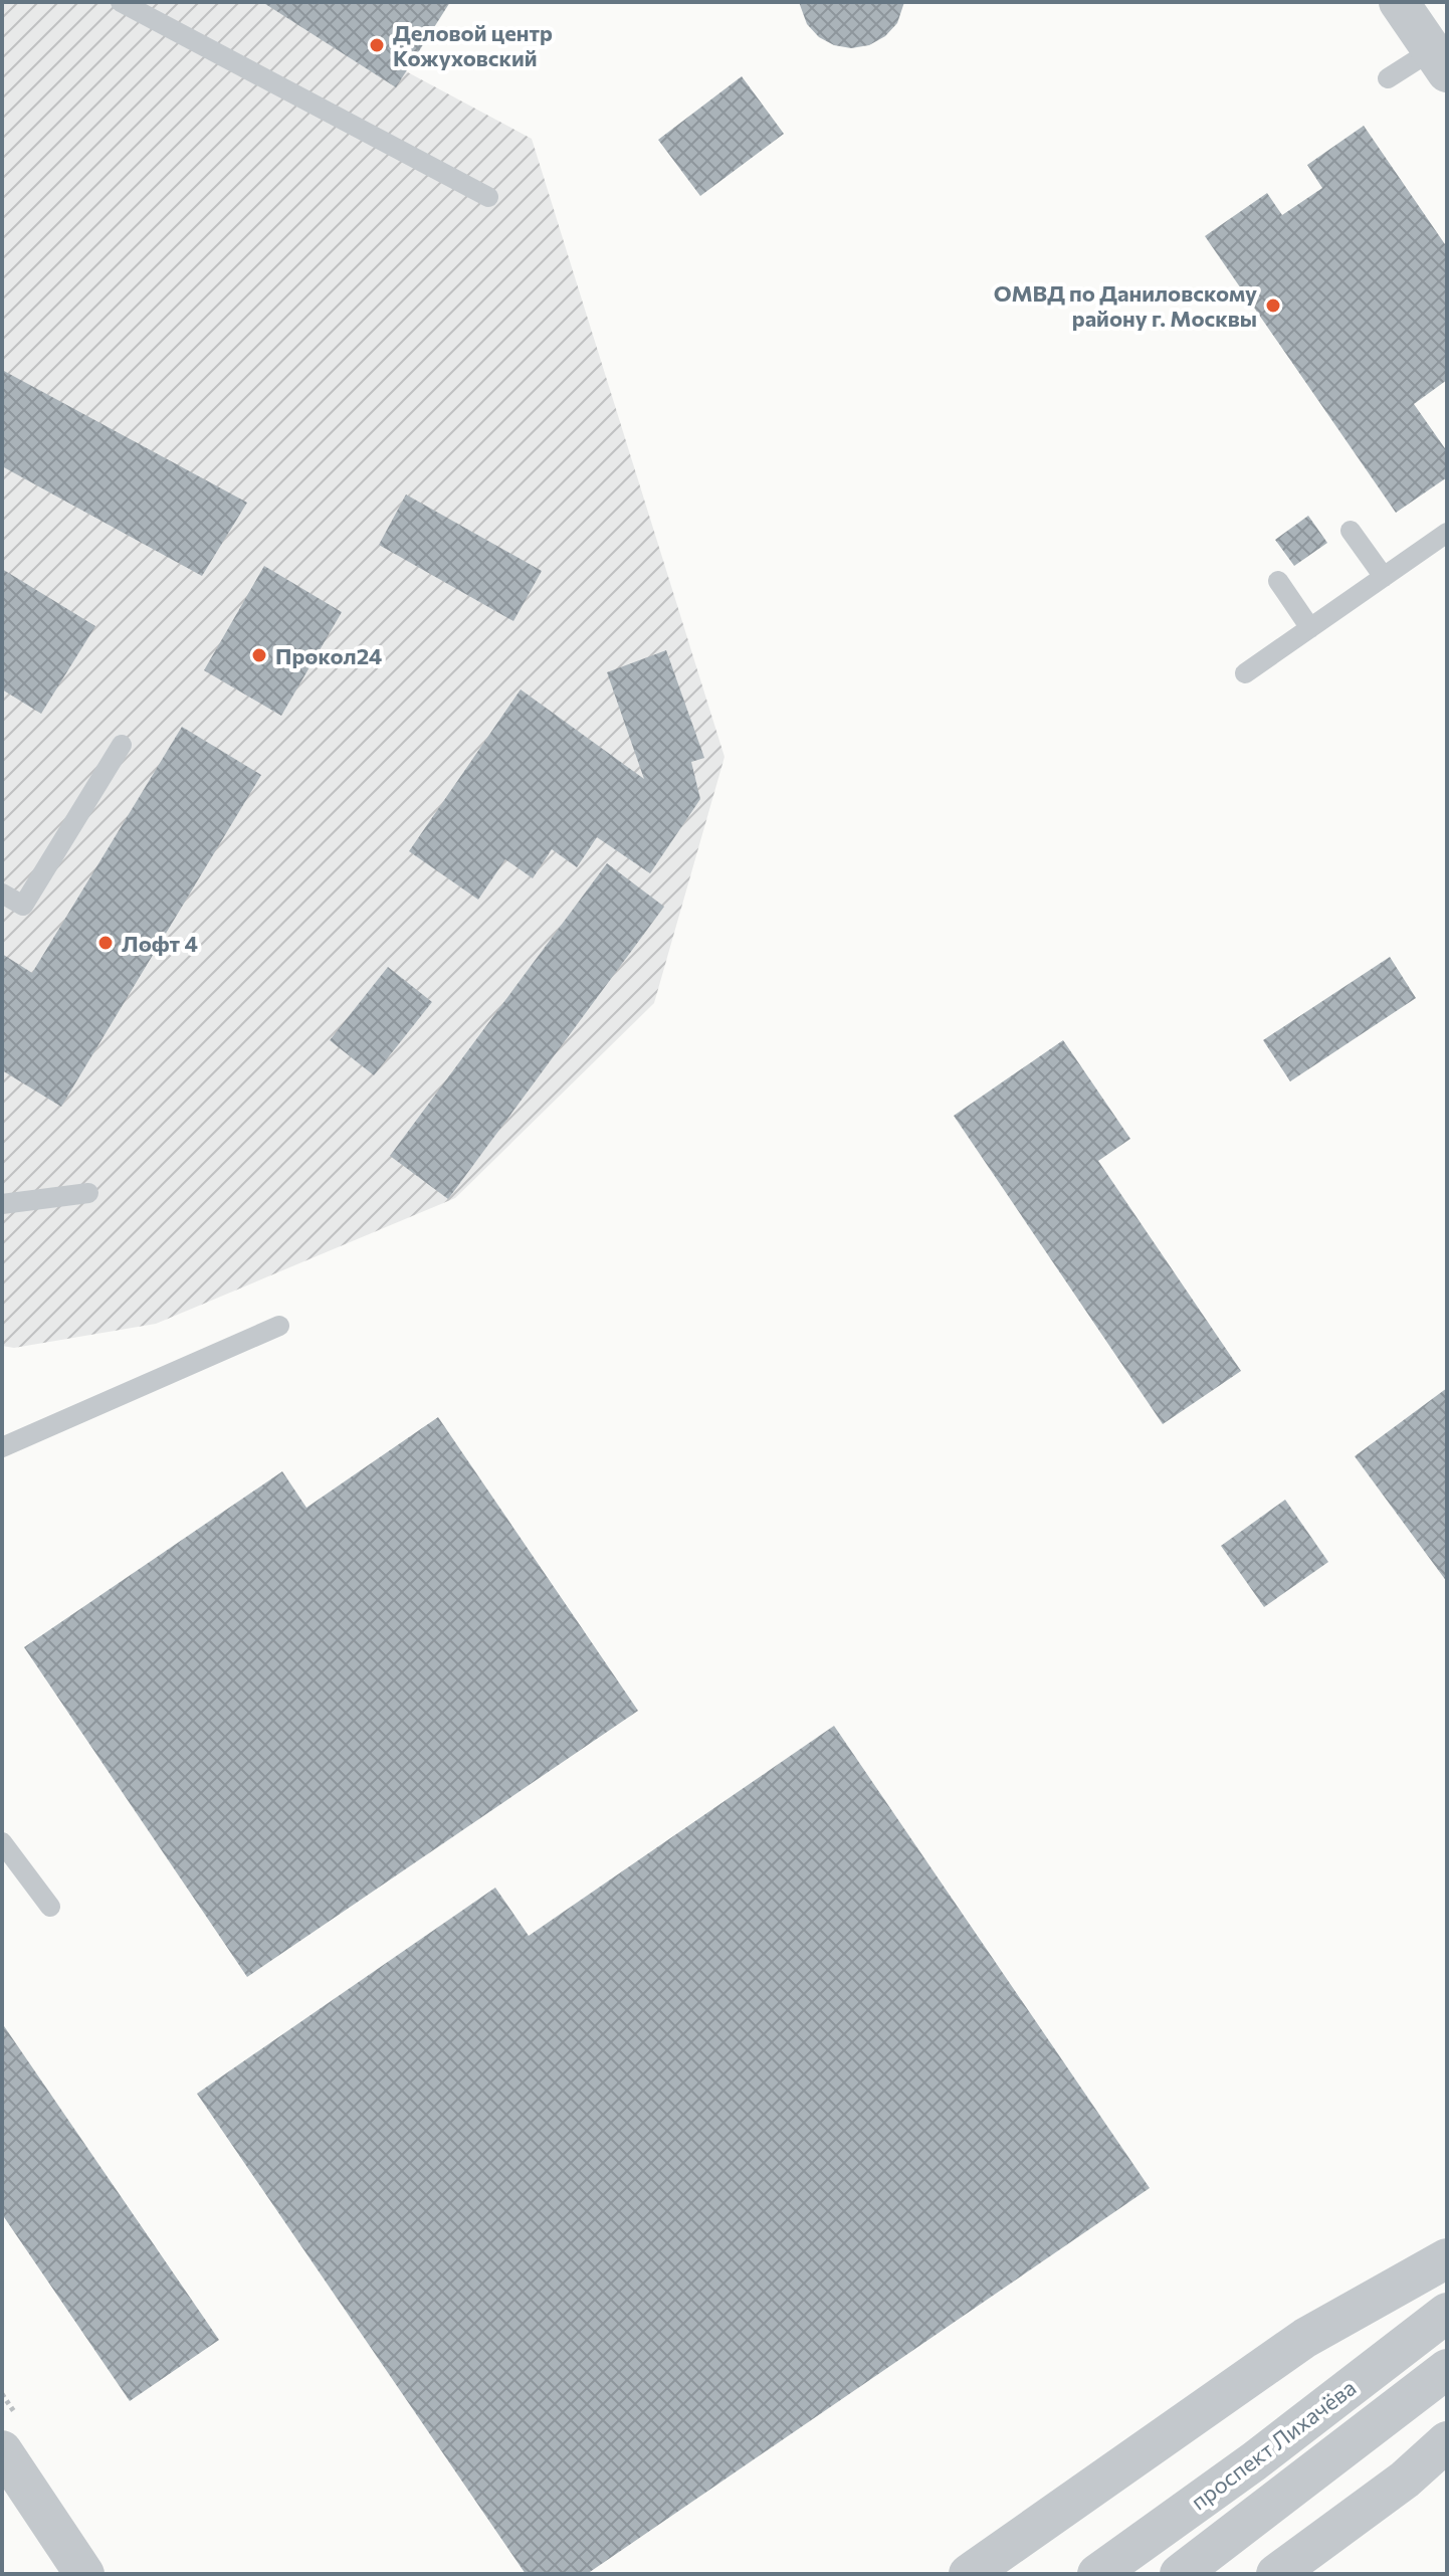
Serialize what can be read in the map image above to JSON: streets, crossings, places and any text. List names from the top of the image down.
{
  "streets": {
    "street": ["проспект Лихачёва"]
  },
  "places": [
    "Деловой центр Кожуховский",
    "ОМВД по Даниловскому району г. Москвы",
    "Прокол24",
    "Лофт 4"
  ]
}
